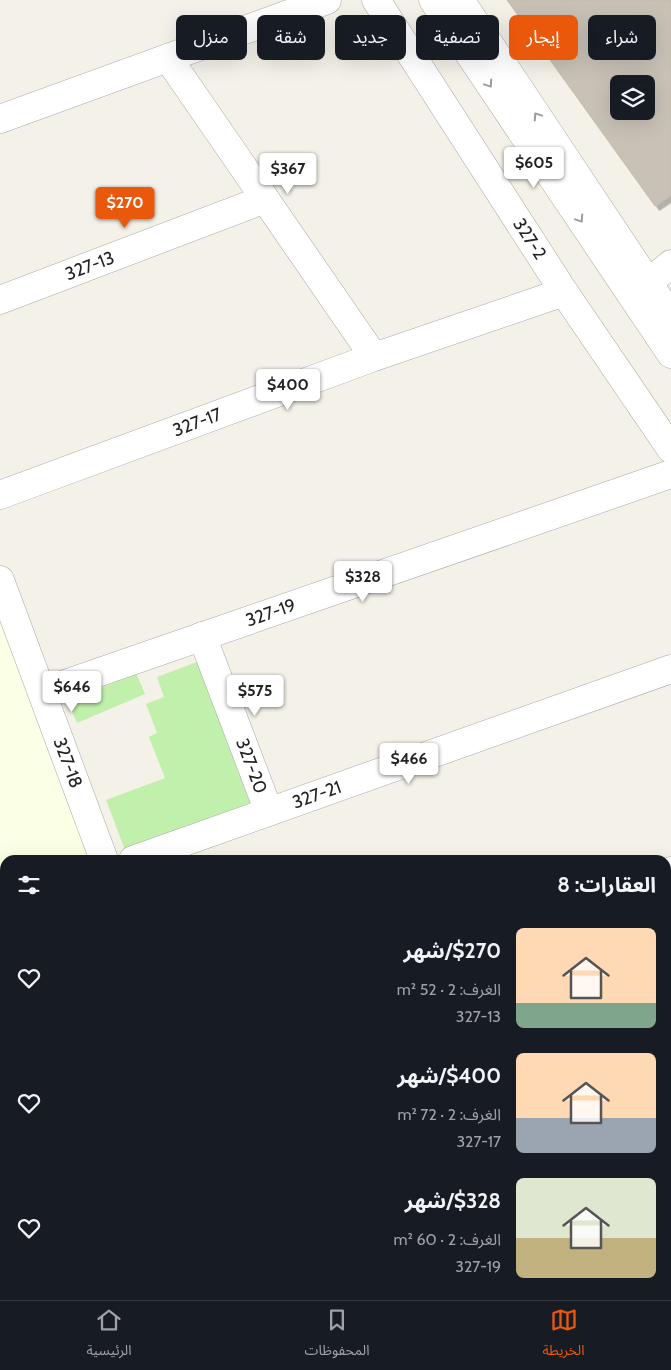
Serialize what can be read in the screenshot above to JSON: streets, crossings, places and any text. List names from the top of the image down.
{
  "streets": {
    "street": [
      "327-2",
      "327-13",
      "327-17",
      "327-19",
      "327-18",
      "327-20",
      "327-21"
    ]
  },
  "crossings": [
    ["327-2", "327-17"],
    ["327-19", "327-18"],
    ["327-19", "327-20"],
    ["327-20", "327-21"]
  ],
  "page": {
    "chip": [
      "شراء",
      "إيجار",
      "تصفية",
      "جديد",
      "شقة",
      "منزل"
    ],
    "price": [
      "$605",
      "$367",
      "$270",
      "$400",
      "$328",
      "$646",
      "$575",
      "$466"
    ],
    "heading": "العقارات: 8",
    "list": [
      {
        "name": "$270/شهر",
        "note": "الغرف: 2 · 52 m² · 327-13"
      },
      {
        "name": "$400/شهر",
        "note": "الغرف: 2 · 72 m² · 327-17"
      },
      {
        "name": "$328/شهر",
        "note": "الغرف: 2 · 60 m² · 327-19"
      }
    ],
    "tabs": ["الخريطة", "المحفوظات", "الرئيسية"]
  }
}
